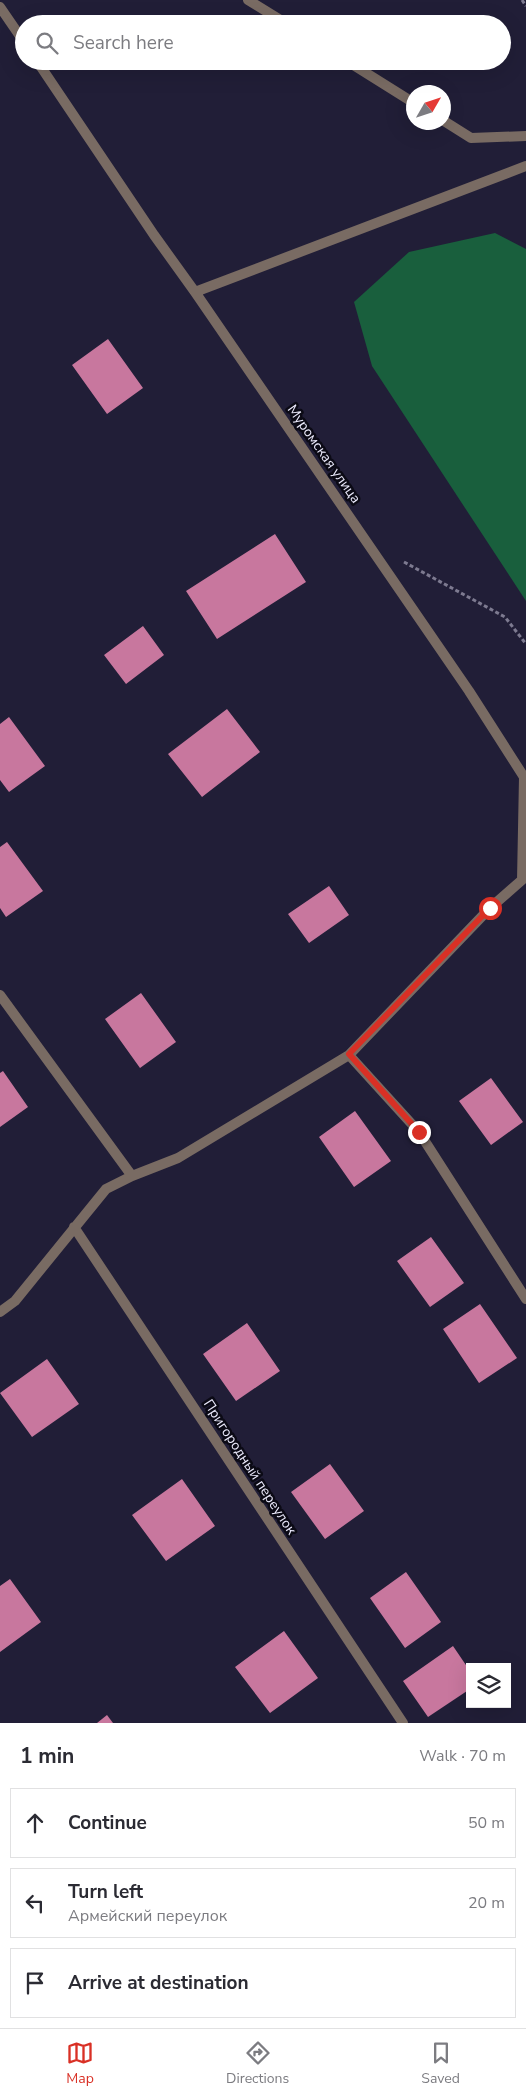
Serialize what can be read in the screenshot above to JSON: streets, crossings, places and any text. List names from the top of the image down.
{
  "streets": {
    "street": ["Муромская улица", "Пригородный переулок"]
  },
  "north": "top right",
  "page": {
    "search": "Search here",
    "heading": ["1 min", "Walk · 70 m"],
    "list": [
      ["Continue", "50 m"],
      ["Turn left", "Армейский переулок", "20 m"],
      "Arrive at destination"
    ],
    "nav": ["Map", "Directions", "Saved"]
  }
}
